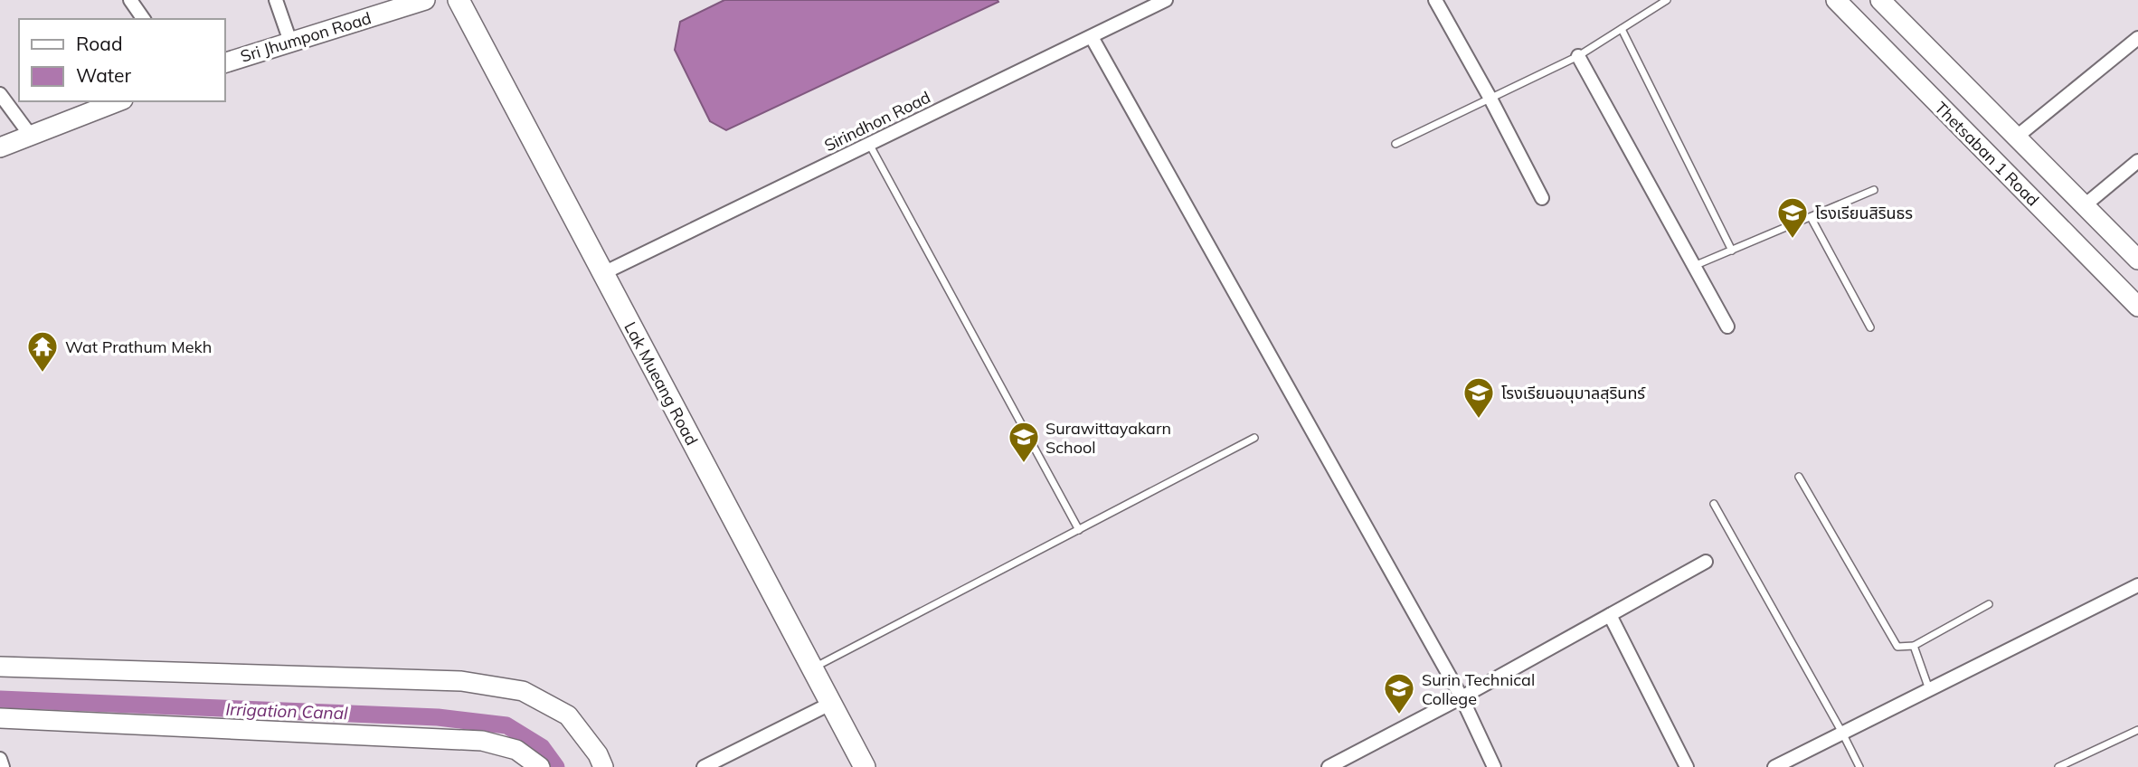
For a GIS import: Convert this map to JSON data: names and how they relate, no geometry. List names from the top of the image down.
{
  "streets": {
    "main road": ["Lak Mueang Road"],
    "street": ["Sri Jhumpon Road", "Sirindhon Road", "Thetsaban 1 Road"]
  },
  "crossings": [
    ["Sirindhon Road", "Lak Mueang Road"]
  ],
  "water": ["Irrigation Canal"],
  "places": {
    "school or university": [
      "โรงเรียนสิรินธร",
      "โรงเรียนอนุบาลสุรินทร์",
      "Surawittayakarn School",
      "Surin Technical College"
    ],
    "temple": ["Wat Prathum Mekh"]
  },
  "legend": ["Road", "Water"]
}
